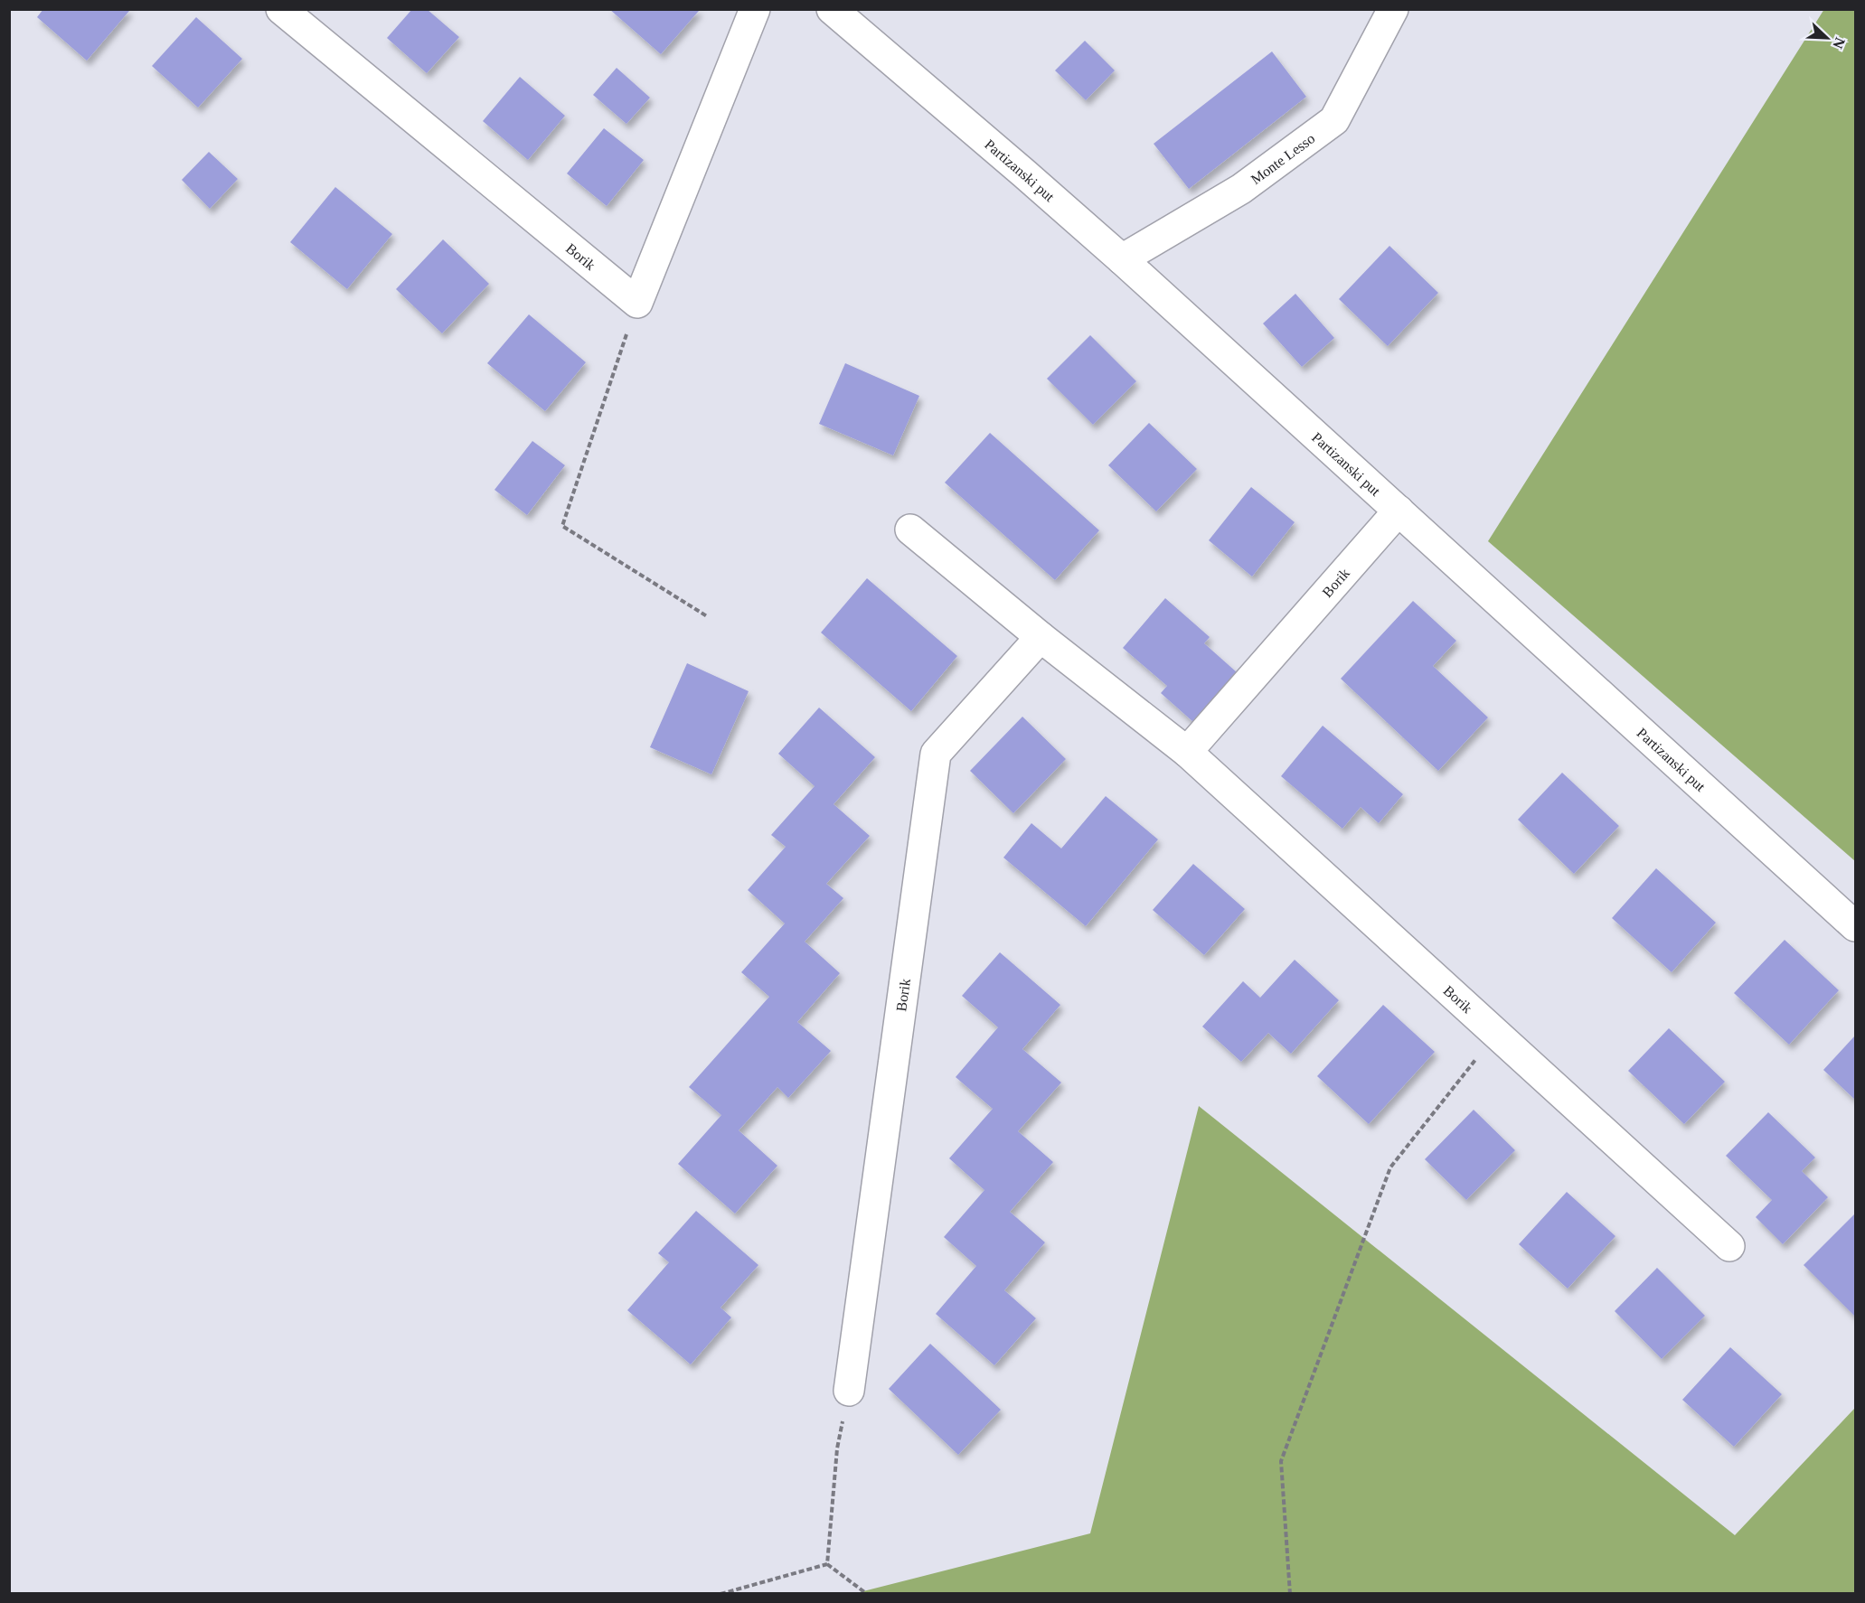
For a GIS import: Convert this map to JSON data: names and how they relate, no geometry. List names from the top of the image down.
{
  "streets": {
    "street": ["Monte Lesso", "Partizanski put", "Borik"]
  },
  "crossings": [
    ["Monte Lesso", "Partizanski put"],
    ["Partizanski put", "Borik"]
  ],
  "north": "bottom right"
}
